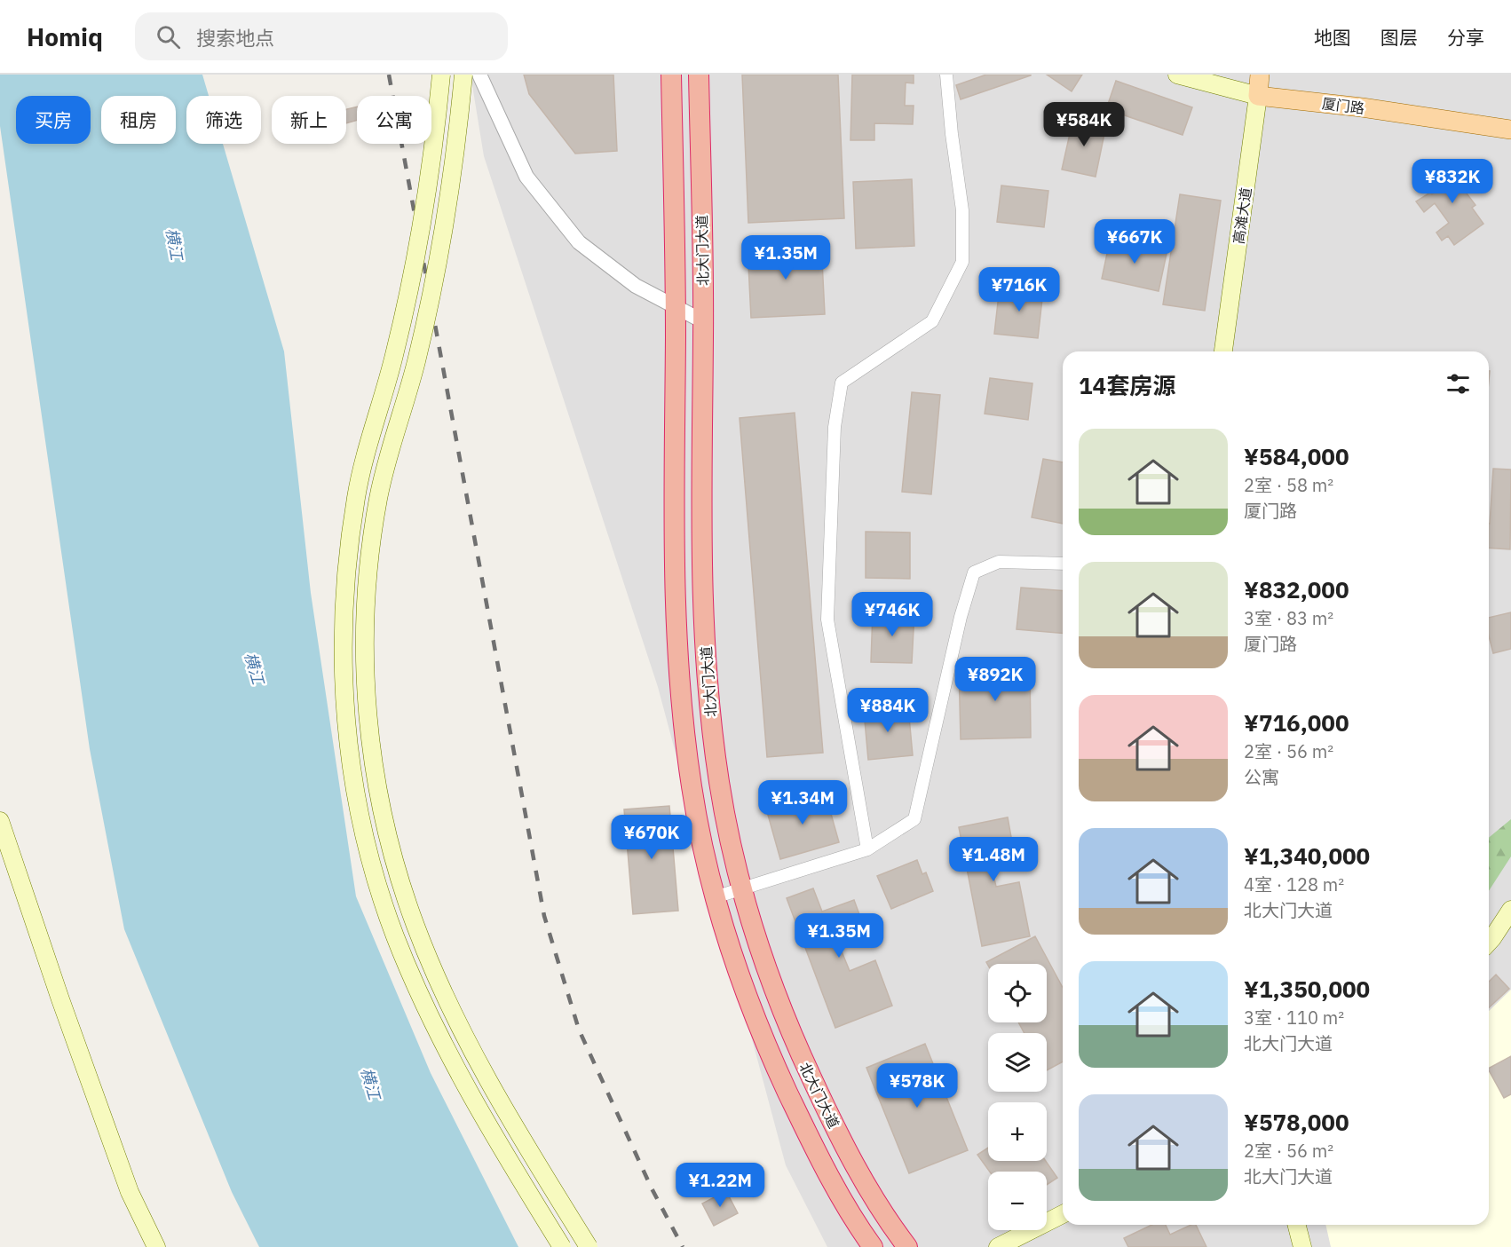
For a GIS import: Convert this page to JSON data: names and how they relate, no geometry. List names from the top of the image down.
{
  "streets": {
    "highway": ["北大门大道"],
    "main road": ["厦门路", "高滩大道"]
  },
  "crossings": [
    ["厦门路", "高滩大道"]
  ],
  "water": ["横江"],
  "page": {
    "header": "Homiq",
    "search": "搜索地点",
    "nav": ["地图", "图层", "分享"],
    "chip": [
      "买房",
      "租房",
      "筛选",
      "新上",
      "公寓"
    ],
    "price": [
      "¥584K",
      "¥832K",
      "¥667K",
      "¥1.35M",
      "¥716K",
      "¥746K",
      "¥892K",
      "¥884K",
      "¥1.34M",
      "¥670K",
      "¥1.48M",
      "¥1.35M",
      "¥578K",
      "¥1.22M"
    ],
    "heading": "14套房源",
    "list": [
      {
        "name": "¥584,000",
        "note": "2室 · 58 m² · 厦门路"
      },
      {
        "name": "¥832,000",
        "note": "3室 · 83 m² · 厦门路"
      },
      {
        "name": "¥716,000",
        "note": "2室 · 56 m² · 公寓"
      },
      {
        "name": "¥1,340,000",
        "note": "4室 · 128 m² · 北大门大道"
      },
      {
        "name": "¥1,350,000",
        "note": "3室 · 110 m² · 北大门大道"
      },
      {
        "name": "¥578,000",
        "note": "2室 · 56 m² · 北大门大道"
      }
    ],
    "map_buttons": ["+", "−"]
  }
}
